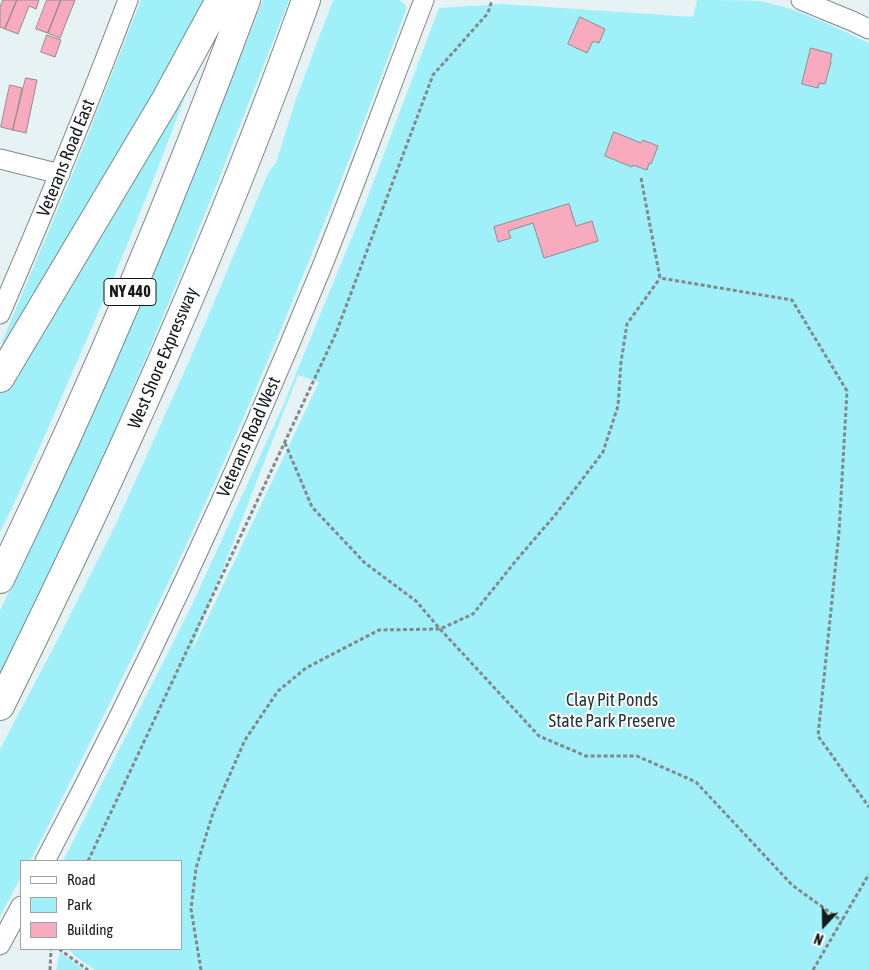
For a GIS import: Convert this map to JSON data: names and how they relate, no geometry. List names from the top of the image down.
{
  "streets": {
    "highway": ["NY 440", "West Shore Expressway"],
    "street": ["Veterans Road East", "Veterans Road West"]
  },
  "parks": ["Clay Pit Ponds State Park Preserve"],
  "legend": ["Road", "Park", "Building"],
  "north": "bottom"
}
